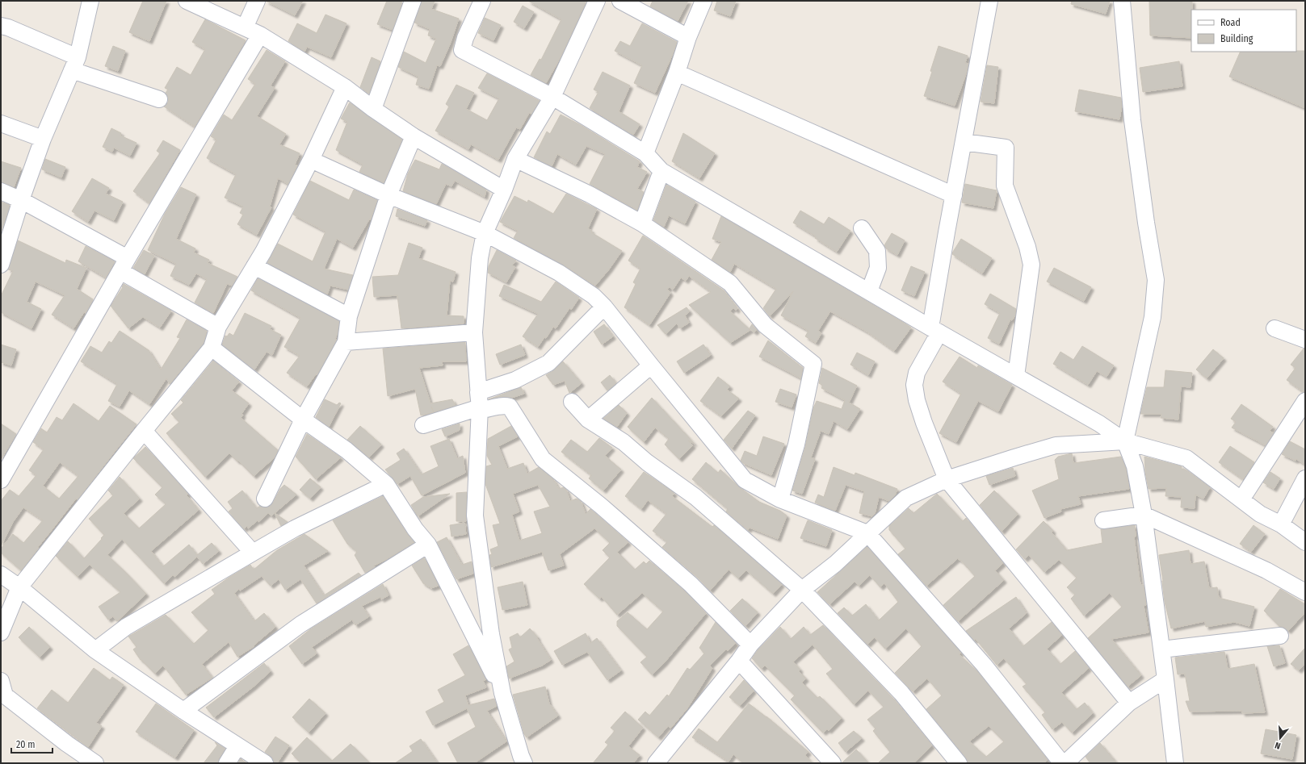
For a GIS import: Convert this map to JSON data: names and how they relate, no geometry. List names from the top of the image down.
{
  "legend": ["Road", "Building"],
  "scale_bar": "20 m",
  "north": "bottom"
}
